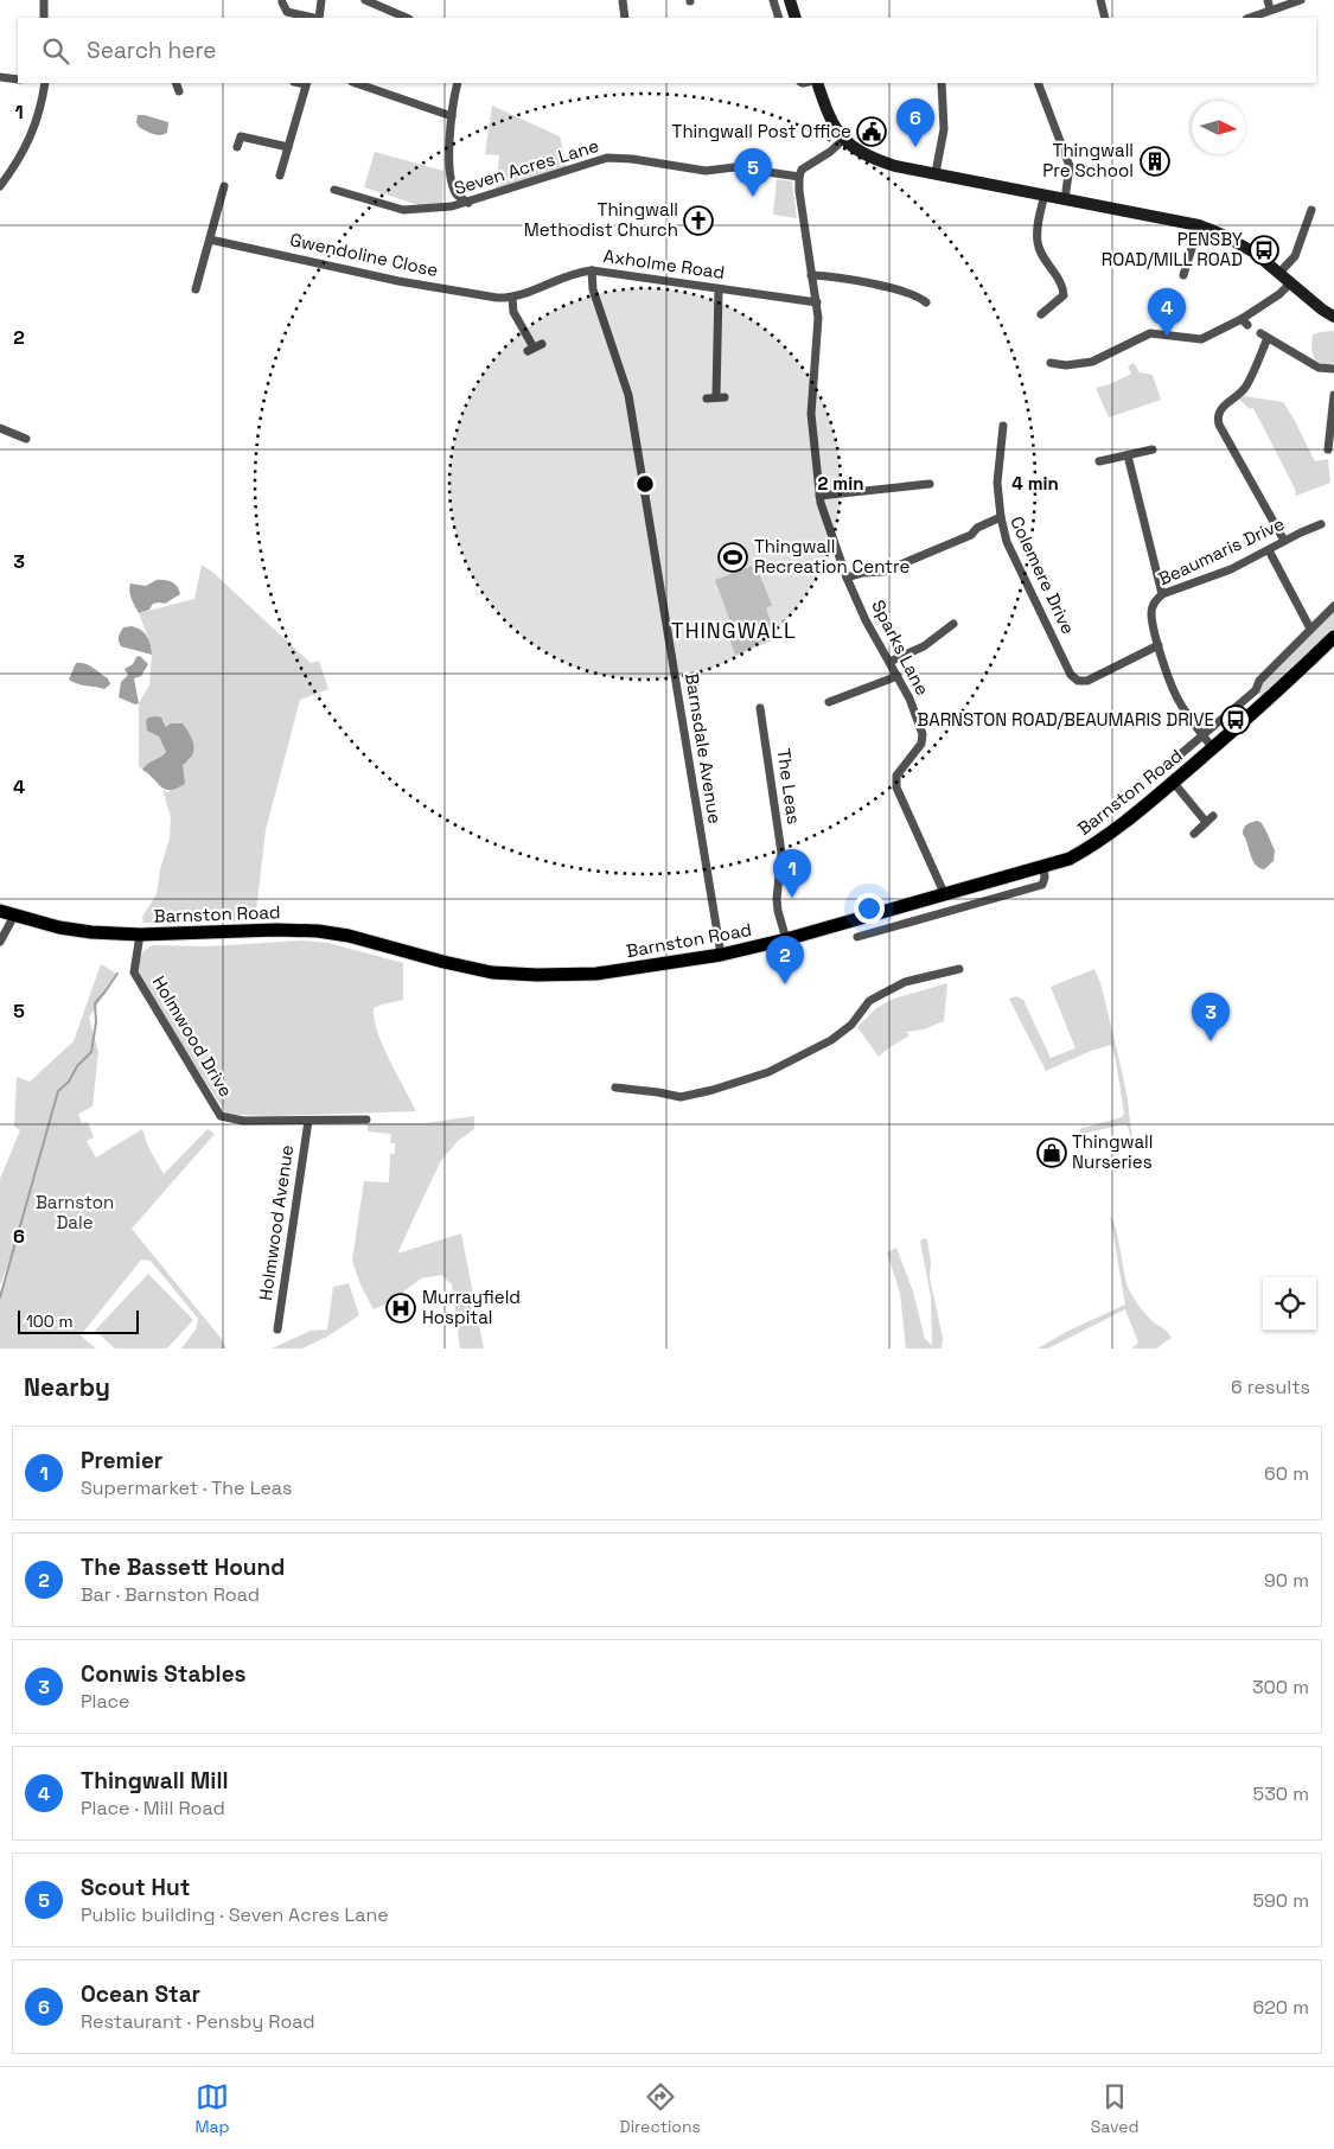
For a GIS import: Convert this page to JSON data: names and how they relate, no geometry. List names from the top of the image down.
{
  "streets": {
    "main road": ["Barnston Road"],
    "street": [
      "Seven Acres Lane",
      "Gwendoline Close",
      "Axholme Road",
      "Beaumaris Drive",
      "Colemere Drive",
      "Sparks Lane",
      "Barnsdale Avenue",
      "The Leas",
      "Holmwood Drive",
      "Holmwood Avenue"
    ]
  },
  "crossings": [
    ["Seven Acres Lane", "Sparks Lane"],
    ["Gwendoline Close", "Axholme Road"],
    ["Axholme Road", "Sparks Lane"],
    ["Axholme Road", "Barnsdale Avenue"],
    ["Beaumaris Drive", "Colemere Drive"],
    ["Beaumaris Drive", "Barnston Road"],
    ["Colemere Drive", "Sparks Lane"],
    ["Sparks Lane", "Barnston Road"],
    ["Barnsdale Avenue", "Barnston Road"],
    ["The Leas", "Barnston Road"],
    ["Barnston Road", "Holmwood Drive"],
    ["Holmwood Drive", "Holmwood Avenue"]
  ],
  "districts": ["THINGWALL"],
  "parks": ["Barnston Dale"],
  "places": {
    "public building": ["Thingwall Post Office"],
    "building": ["Thingwall Pre School"],
    "church": ["Thingwall Methodist Church"],
    "bus stop": ["PENSBY ROAD/MILL ROAD", "BARNSTON ROAD/BEAUMARIS DRIVE"],
    "sports": ["Thingwall Recreation Centre"],
    "shop": ["Thingwall Nurseries"],
    "hospital": ["Murrayfield Hospital"]
  },
  "scale_bar": "100 m",
  "north": "right",
  "page": {
    "search": "Search here",
    "pins": [
      "6",
      "5",
      "4",
      "1",
      "2",
      "3"
    ],
    "scale": "100 m",
    "heading": ["Nearby", "6 results"],
    "list": [
      {
        "mark": "1",
        "name": "Premier",
        "note": "Supermarket · The Leas",
        "value": "60 m"
      },
      {
        "mark": "2",
        "name": "The Bassett Hound",
        "note": "Bar · Barnston Road",
        "value": "90 m"
      },
      {
        "mark": "3",
        "name": "Conwis Stables",
        "note": "Place",
        "value": "300 m"
      },
      {
        "mark": "4",
        "name": "Thingwall Mill",
        "note": "Place · Mill Road",
        "value": "530 m"
      },
      {
        "mark": "5",
        "name": "Scout Hut",
        "note": "Public building · Seven Acres Lane",
        "value": "590 m"
      },
      {
        "mark": "6",
        "name": "Ocean Star",
        "note": "Restaurant · Pensby Road",
        "value": "620 m"
      }
    ],
    "nav": ["Map", "Directions", "Saved"]
  },
  "grid": {
    "rows": [
      "1",
      "2",
      "3",
      "4",
      "5",
      "6"
    ]
  },
  "rings": ["2 min", "4 min"]
}
